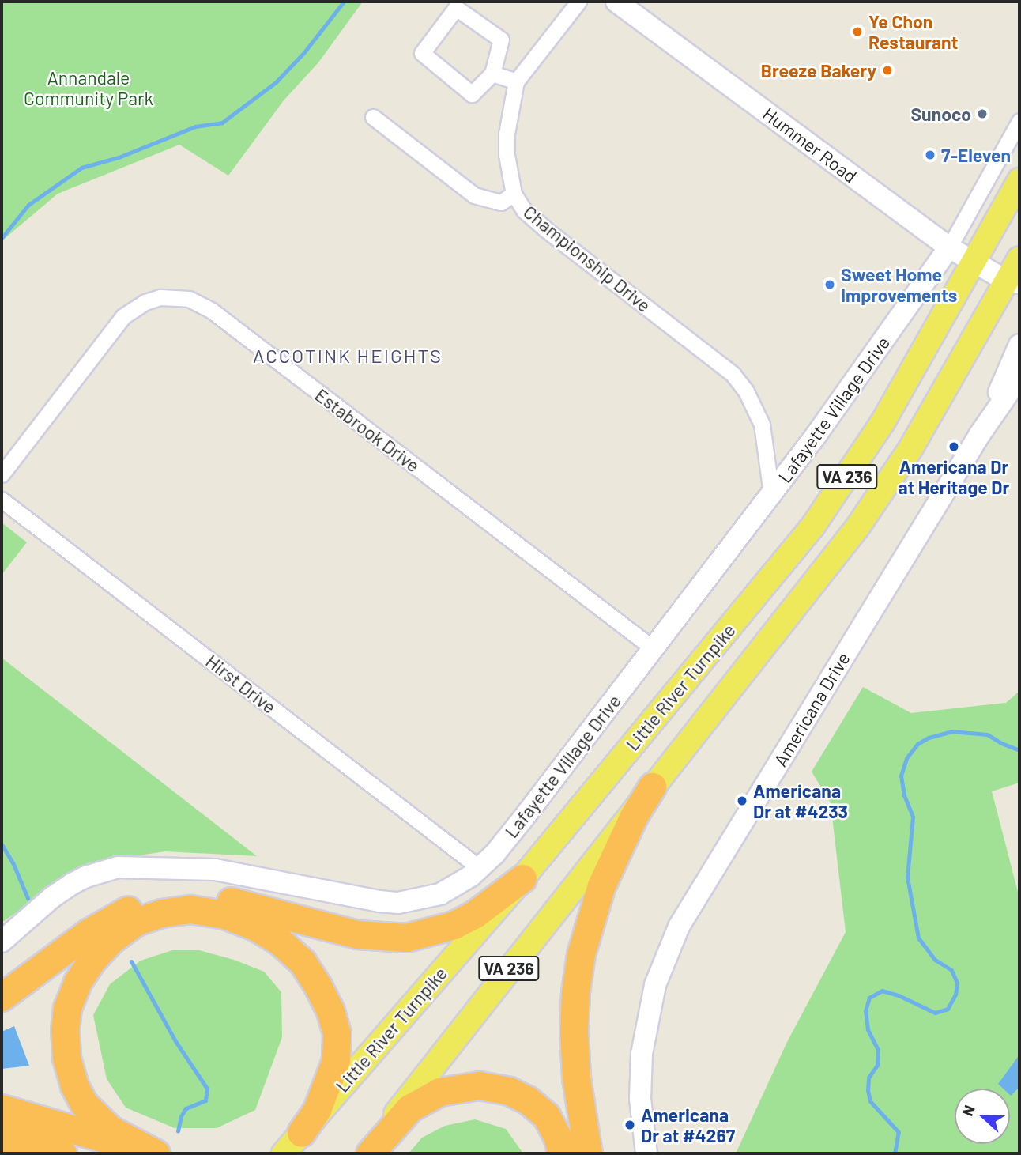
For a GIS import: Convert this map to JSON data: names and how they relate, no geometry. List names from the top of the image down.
{
  "streets": {
    "main road": ["VA 236", "Little River Turnpike"],
    "street": [
      "Hummer Road",
      "Championship Drive",
      "Lafayette Village Drive",
      "Estabrook Drive",
      "Hirst Drive",
      "Americana Drive"
    ]
  },
  "crossings": [
    ["Hummer Road", "Lafayette Village Drive"],
    ["Hummer Road", "Little River Turnpike"],
    ["Championship Drive", "Lafayette Village Drive"],
    ["Lafayette Village Drive", "Estabrook Drive"],
    ["Lafayette Village Drive", "Hirst Drive"]
  ],
  "districts": ["ACCOTINK HEIGHTS"],
  "parks": ["Annandale Community Park"],
  "places": [
    "Ye Chon Restaurant",
    "Breeze Bakery",
    "Sunoco",
    "7-Eleven",
    "Sweet Home Improvements",
    "Americana Dr at Heritage Dr",
    "Americana Dr at #4233",
    "Americana Dr at #4267"
  ],
  "north": "left"
}
